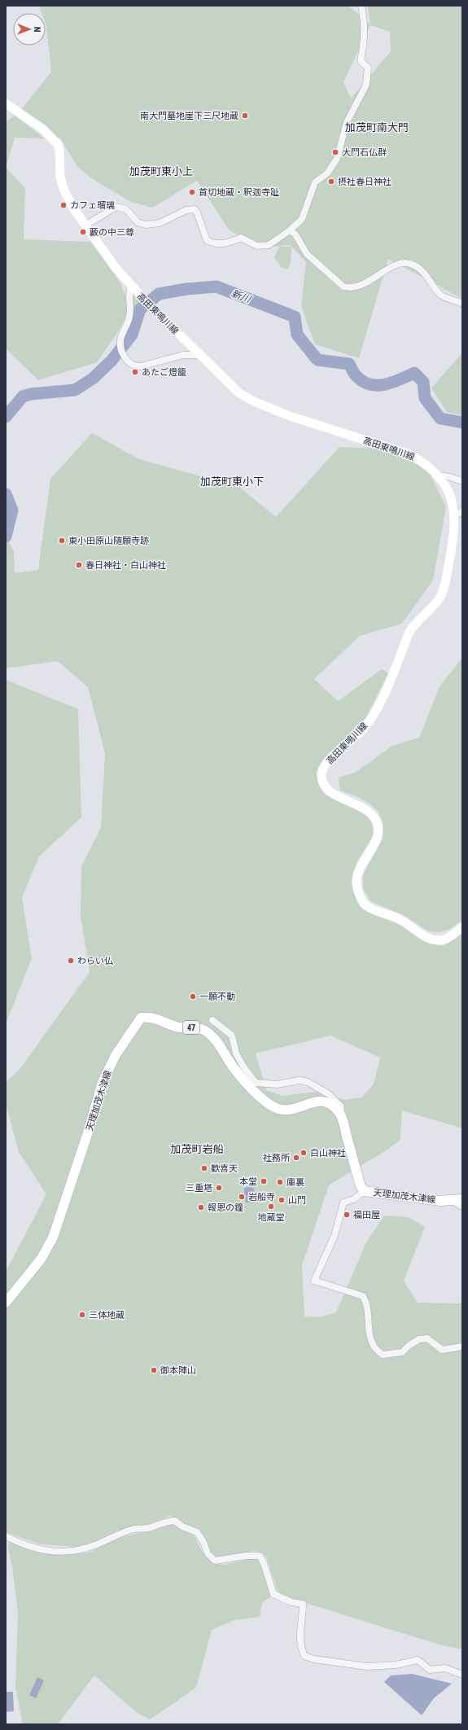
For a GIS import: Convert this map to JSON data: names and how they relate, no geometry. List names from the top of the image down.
{
  "streets": {
    "main road": ["高田東鳴川線", "47", "天理加茂木津線"]
  },
  "districts": [
    "加茂町南大門",
    "加茂町東小上",
    "加茂町東小下",
    "加茂町岩船"
  ],
  "water": ["新川"],
  "places": [
    "南大門墓地崖下三尺地蔵",
    "大門石仏群",
    "摂社春日神社",
    "首切地蔵・釈迦寺趾",
    "カフェ瑠璃",
    "藪の中三尊",
    "あたご燈籠",
    "東小田原山随願寺跡",
    "春日神社・白山神社",
    "わらい仏",
    "一願不動",
    "白山神社",
    "社務所",
    "歓喜天",
    "本堂",
    "庫裏",
    "三重塔",
    "岩船寺",
    "山門",
    "地蔵堂",
    "報恩の鐘",
    "福田屋",
    "三体地蔵",
    "御本陣山"
  ],
  "north": "right"
}
